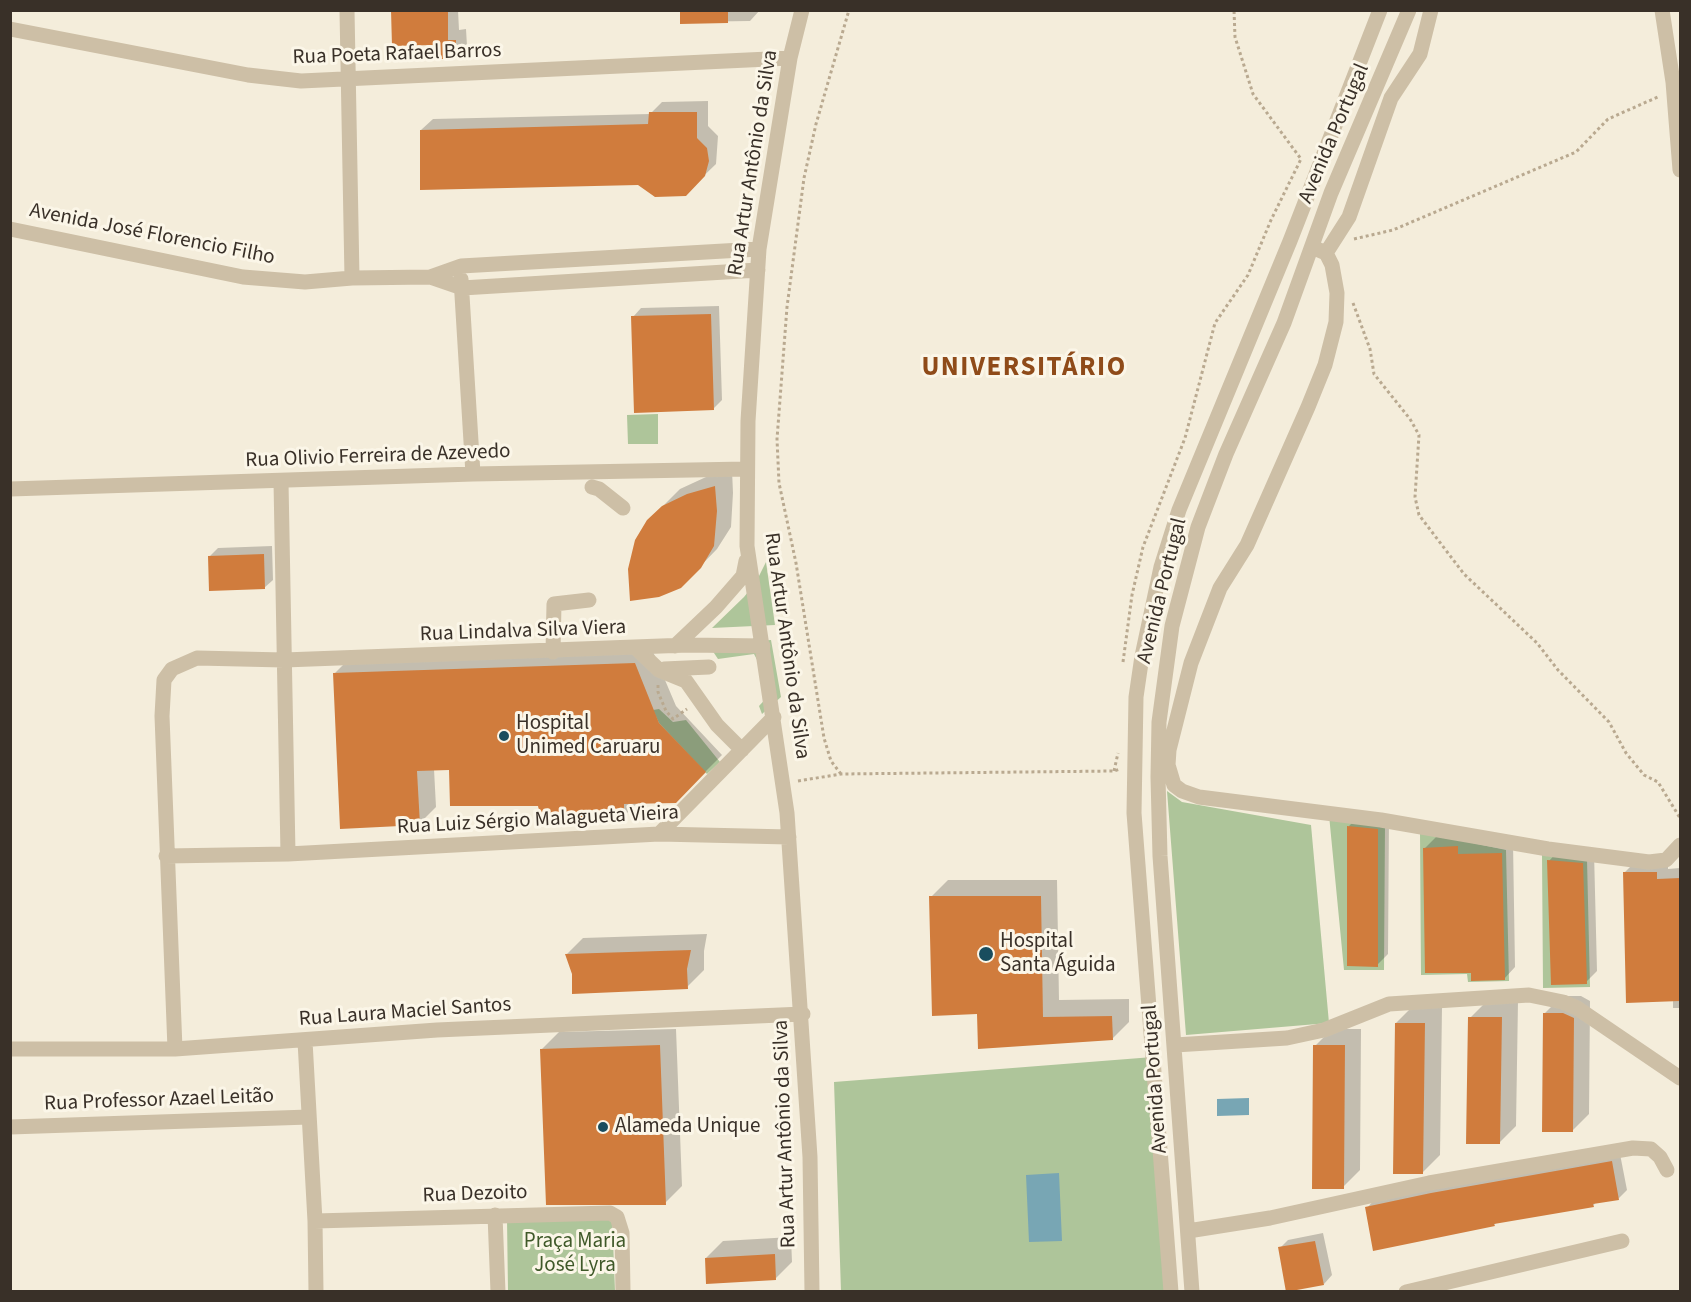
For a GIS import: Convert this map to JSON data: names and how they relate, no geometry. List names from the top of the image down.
{
  "streets": {
    "street": [
      "Rua Poeta Rafael Barros",
      "Avenida Portugal",
      "Rua Artur Antônio da Silva",
      "Avenida José Florencio Filho",
      "Rua Olivio Ferreira de Azevedo",
      "Rua Lindalva Silva Viera",
      "Rua Luiz Sérgio Malagueta Vieira",
      "Rua Laura Maciel Santos",
      "Rua Professor Azael Leitão",
      "Rua Dezoito"
    ]
  },
  "crossings": [
    ["Rua Poeta Rafael Barros", "Rua Artur Antônio da Silva"],
    ["Rua Artur Antônio da Silva", "Avenida José Florencio Filho"],
    ["Rua Artur Antônio da Silva", "Rua Olivio Ferreira de Azevedo"],
    ["Rua Artur Antônio da Silva", "Rua Lindalva Silva Viera"],
    ["Rua Artur Antônio da Silva", "Rua Luiz Sérgio Malagueta Vieira"],
    ["Rua Artur Antônio da Silva", "Rua Laura Maciel Santos"],
    ["Rua Lindalva Silva Viera", "Rua Luiz Sérgio Malagueta Vieira"],
    ["Rua Lindalva Silva Viera", "Rua Laura Maciel Santos"]
  ],
  "districts": ["UNIVERSITÁRIO"],
  "parks": ["Praça Maria José Lyra"],
  "places": ["Hospital Unimed Caruaru", "Hospital Santa Águida", "Alameda Unique"]
}
